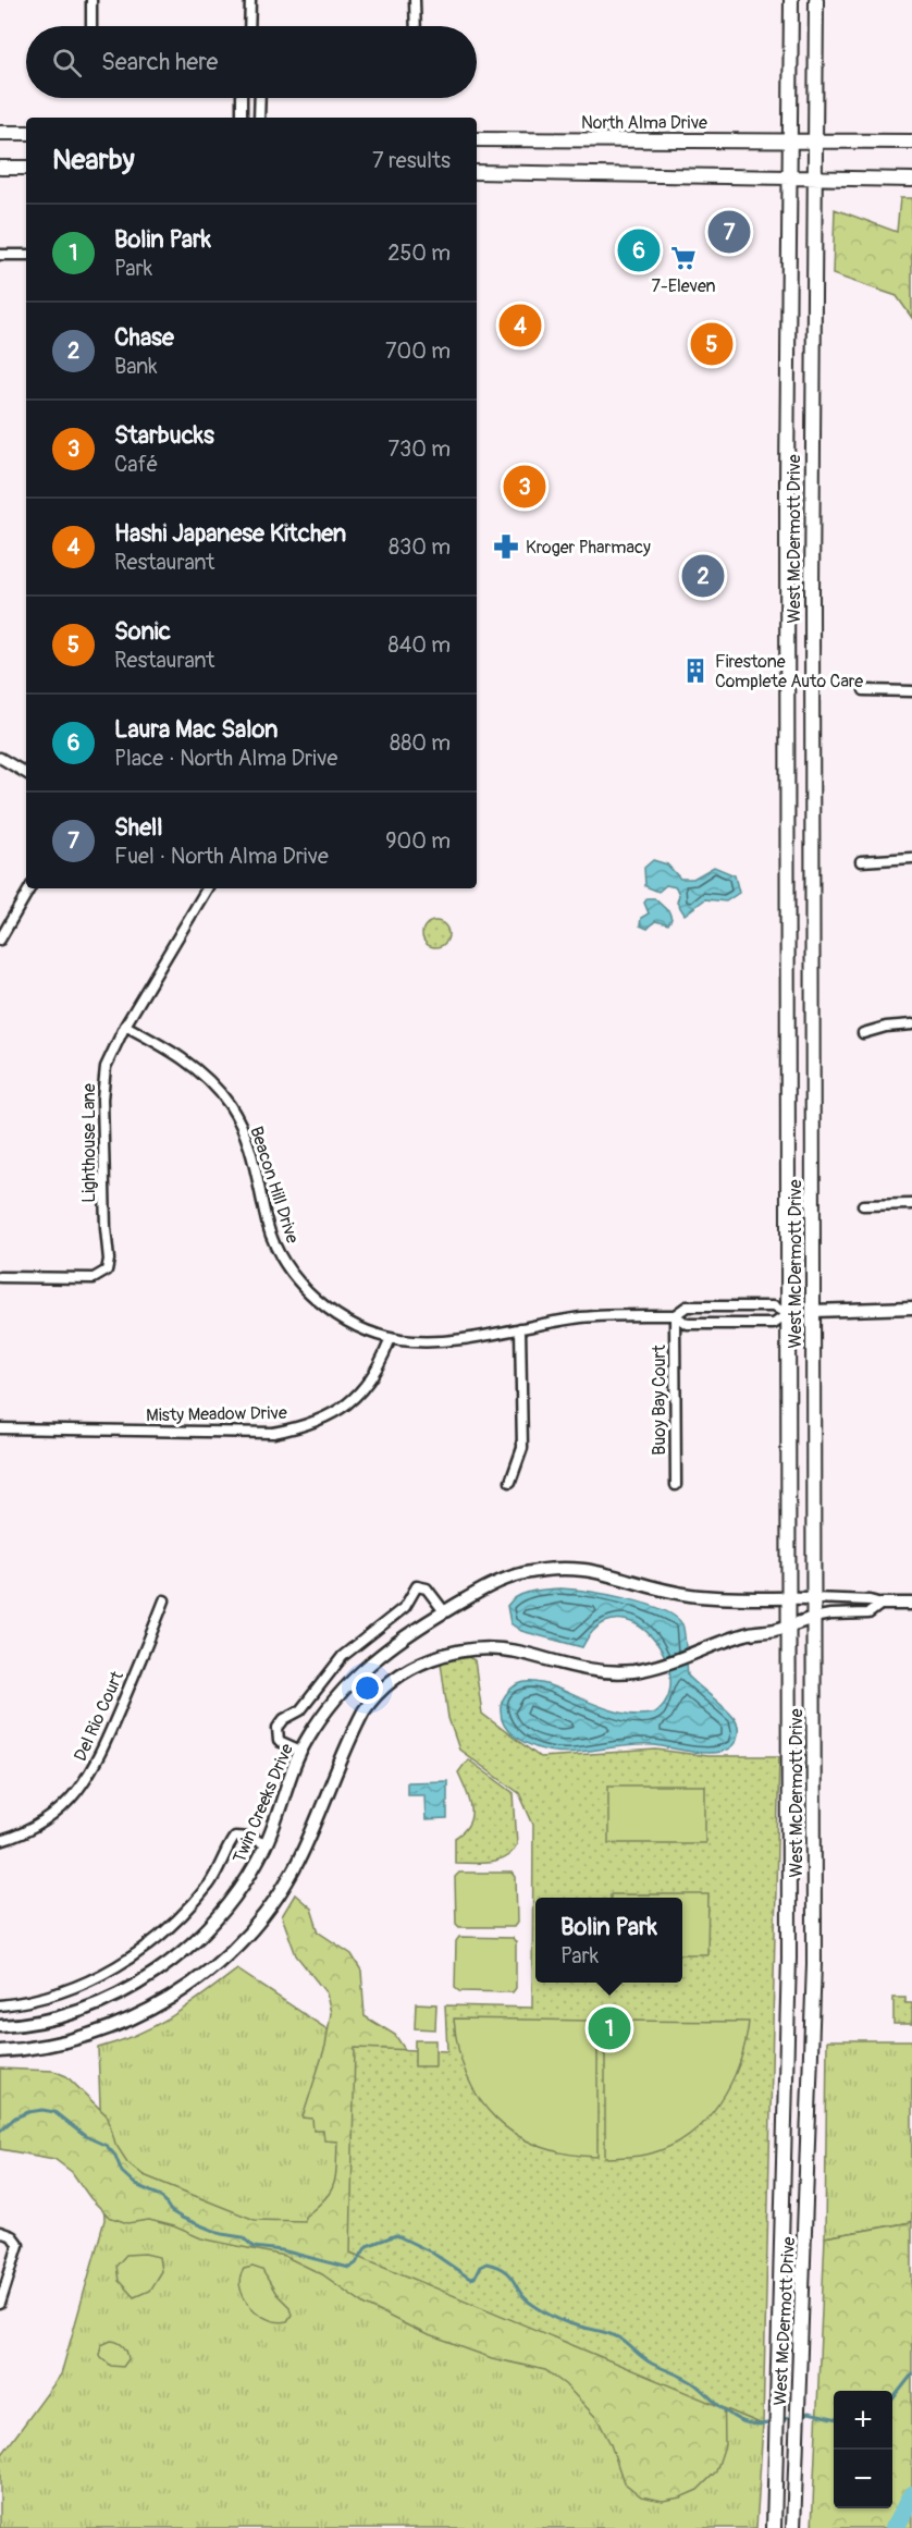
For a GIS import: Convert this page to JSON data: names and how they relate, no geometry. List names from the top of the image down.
{
  "streets": {
    "main road": ["North Alma Drive", "West McDermott Drive"],
    "street": [
      "Lighthouse Lane",
      "Beacon Hill Drive",
      "Buoy Bay Court",
      "Misty Meadow Drive",
      "Del Rio Court",
      "Twin Creeks Drive"
    ]
  },
  "crossings": [
    ["North Alma Drive", "West McDermott Drive"],
    ["West McDermott Drive", "Beacon Hill Drive"],
    ["West McDermott Drive", "Twin Creeks Drive"],
    ["Lighthouse Lane", "Beacon Hill Drive"],
    ["Beacon Hill Drive", "Buoy Bay Court"],
    ["Beacon Hill Drive", "Misty Meadow Drive"]
  ],
  "places": {
    "supermarket": ["7-Eleven"],
    "pharmacy": ["Kroger Pharmacy"],
    "building": ["Firestone Complete Auto Care"]
  },
  "page": {
    "search": "Search here",
    "heading": ["Nearby", "7 results"],
    "list": [
      {
        "mark": "1",
        "name": "Bolin Park",
        "note": "Park",
        "value": "250 m"
      },
      {
        "mark": "2",
        "name": "Chase",
        "note": "Bank",
        "value": "700 m"
      },
      {
        "mark": "3",
        "name": "Starbucks",
        "note": "Café",
        "value": "730 m"
      },
      {
        "mark": "4",
        "name": "Hashi Japanese Kitchen",
        "note": "Restaurant",
        "value": "830 m"
      },
      {
        "mark": "5",
        "name": "Sonic",
        "note": "Restaurant",
        "value": "840 m"
      },
      {
        "mark": "6",
        "name": "Laura Mac Salon",
        "note": "Place · North Alma Drive",
        "value": "880 m"
      },
      {
        "mark": "7",
        "name": "Shell",
        "note": "Fuel · North Alma Drive",
        "value": "900 m"
      }
    ],
    "pins": [
      "7",
      "6",
      "4",
      "5",
      "3",
      "2",
      "1"
    ],
    "popup": ["Bolin Park", "Park"],
    "map_buttons": ["+", "−"]
  }
}
